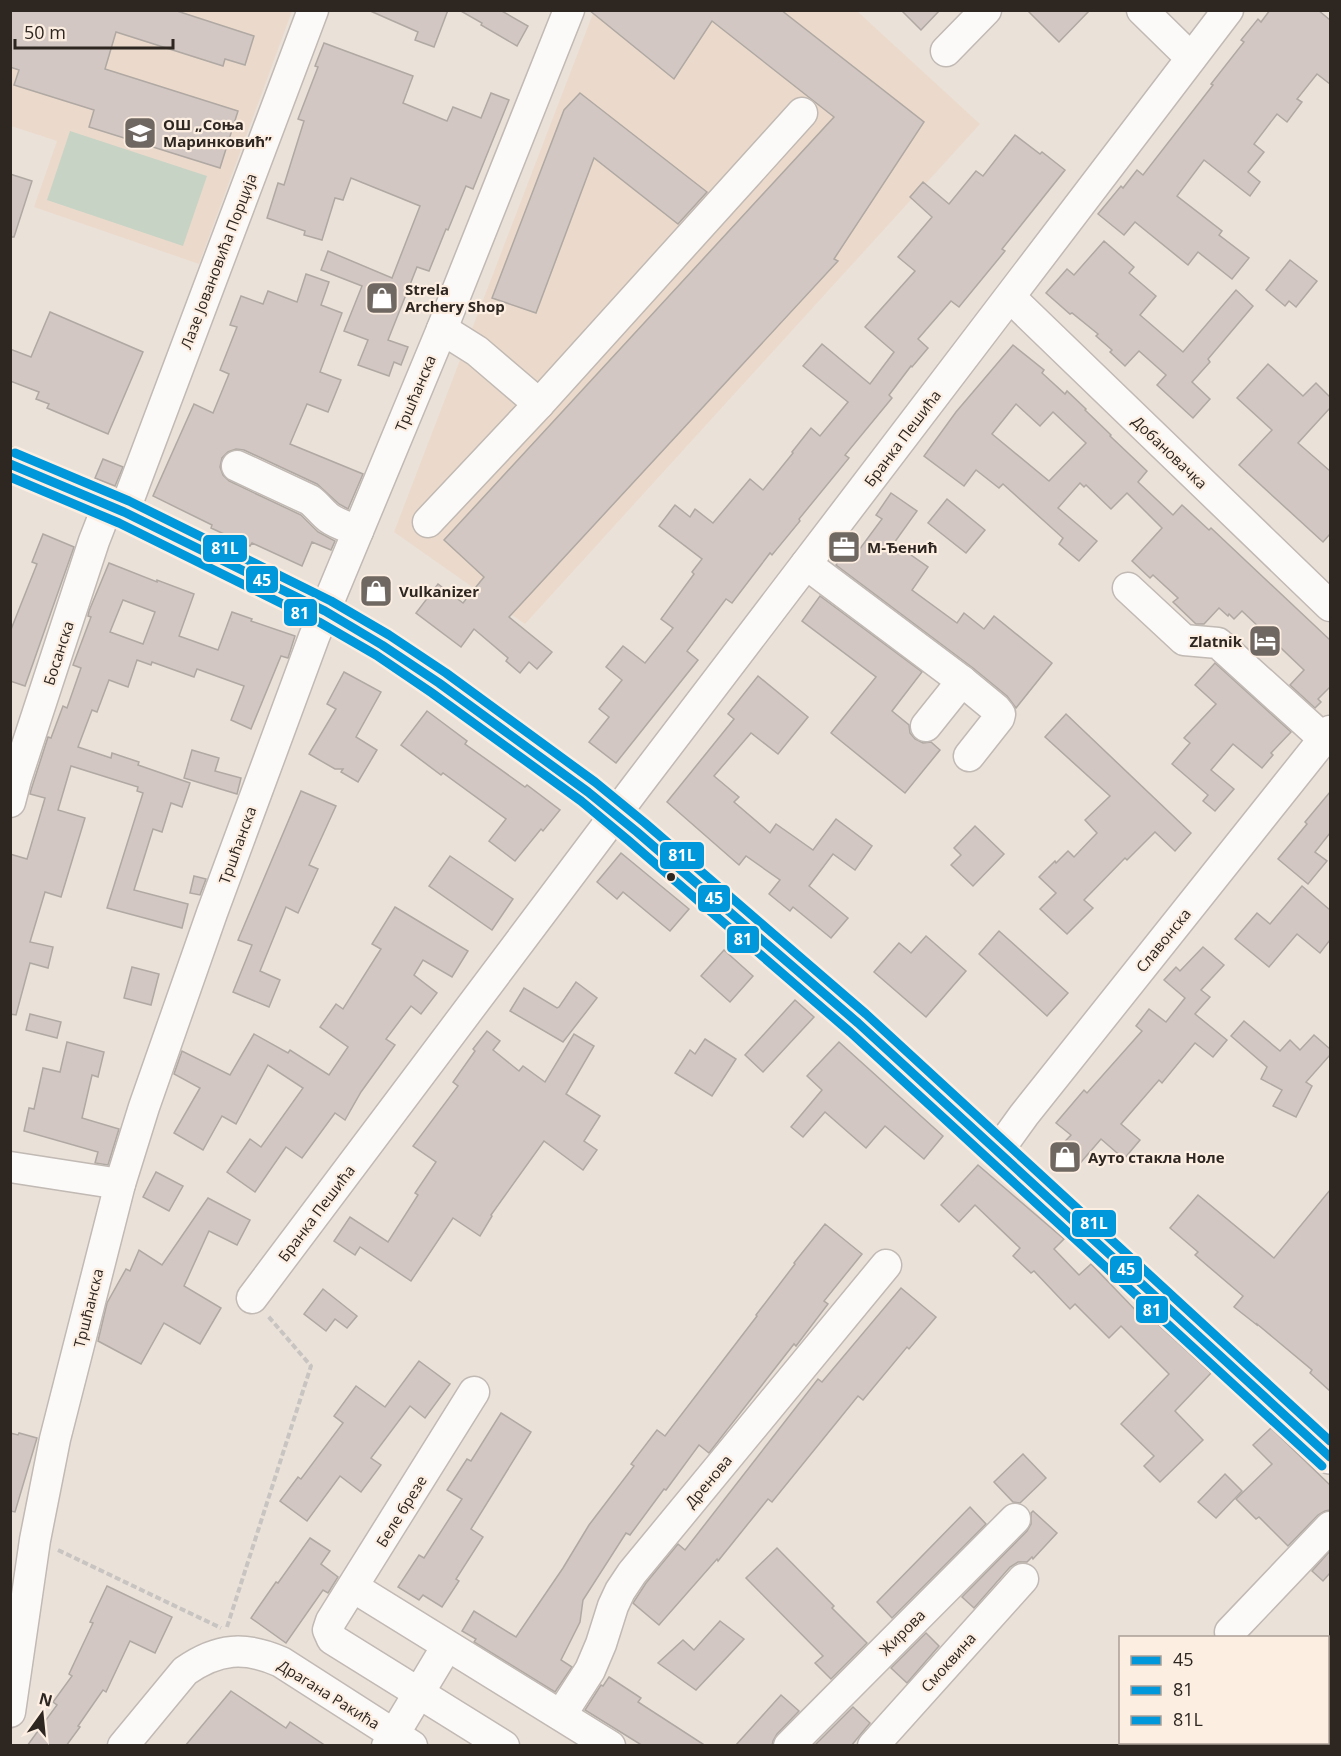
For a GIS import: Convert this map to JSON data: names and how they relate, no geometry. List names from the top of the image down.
{
  "streets": {
    "street": [
      "Лазе Јовановића Порција",
      "Тршћанска",
      "Бранка Пешића",
      "Добановачка",
      "Босанска",
      "Славонска",
      "Дренова",
      "Беле брезе",
      "Жирова",
      "Смоквина",
      "Драгана Ракића"
    ]
  },
  "crossings": [
    ["Лазе Јовановића Порција", "Босанска"],
    ["Бранка Пешића", "Добановачка"]
  ],
  "places": {
    "school or university": ["ОШ „Соња Маринковић”"],
    "shop": ["Strela Archery Shop", "Vulkanizer", "Ауто стакла Ноле"],
    "office": ["М-Ђенић"],
    "hotel": ["Zlatnik"]
  },
  "lines": ["transit line 81L", "transit line 45", "transit line 81"],
  "legend": ["45", "81", "81L"],
  "scale_bar": "50 m",
  "north": "top"
}
